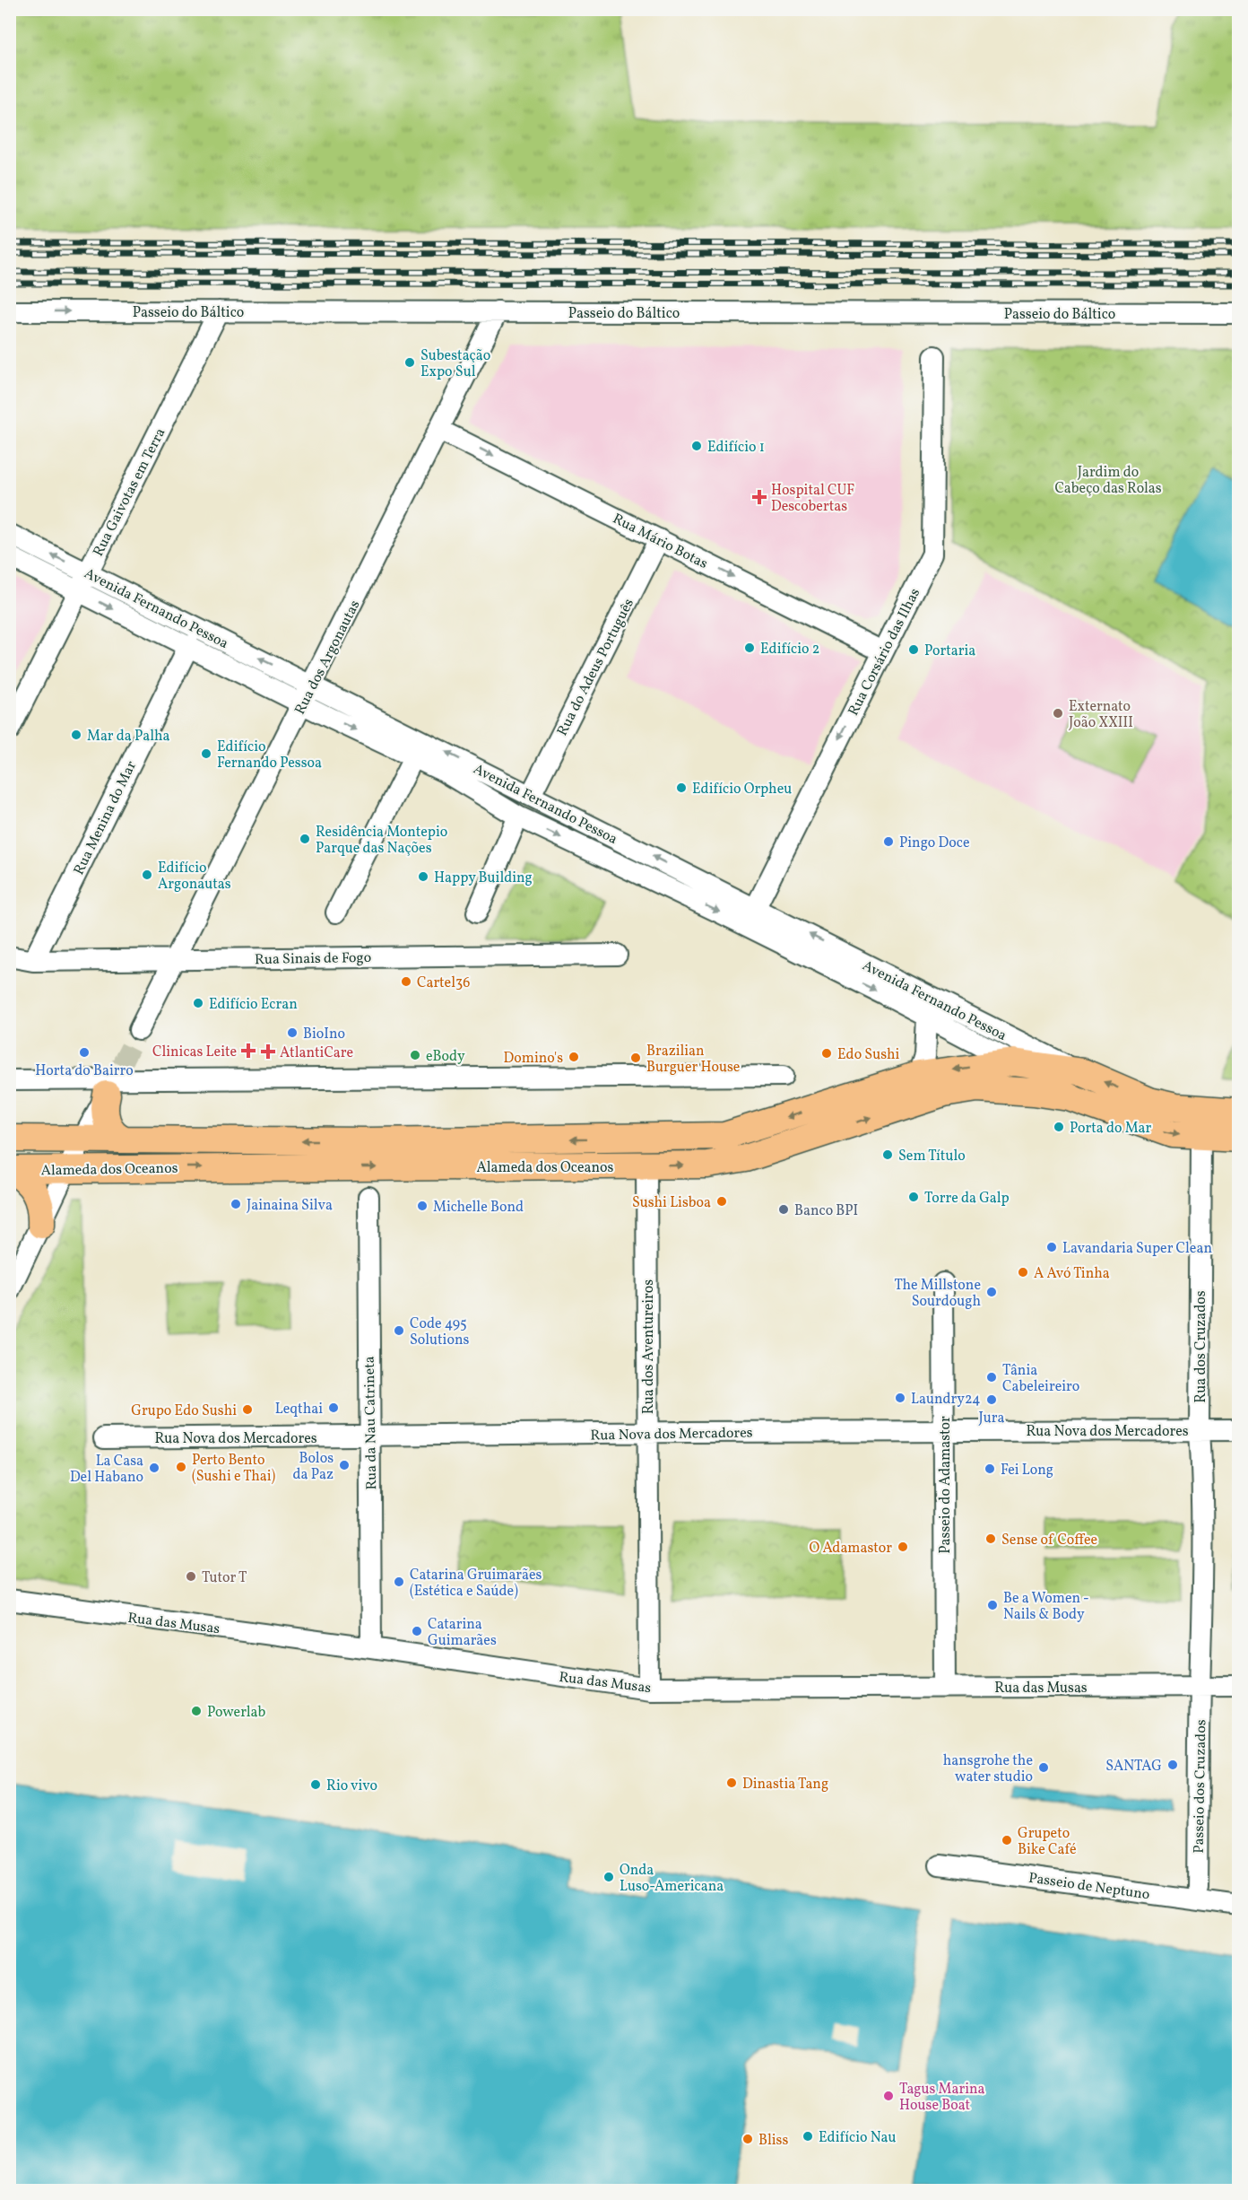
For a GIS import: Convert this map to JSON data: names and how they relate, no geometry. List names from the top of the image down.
{
  "streets": {
    "main road": ["Alameda dos Oceanos"],
    "street": [
      "Passeio do Báltico",
      "Rua Gaivotas em Terra",
      "Rua Mário Botas",
      "Avenida Fernando Pessoa",
      "Rua Corsário das Ilhas",
      "Rua dos Argonautas",
      "Rua do Adeus Português",
      "Rua Menina do Mar",
      "Rua Sinais de Fogo",
      "Rua dos Aventureiros",
      "Rua dos Cruzados",
      "Rua da Nau Catrineta",
      "Rua Nova dos Mercadores",
      "Passeio do Adamastor",
      "Rua das Musas",
      "Passeio dos Cruzados",
      "Passeio de Neptuno"
    ]
  },
  "crossings": [
    ["Passeio do Báltico", "Rua Gaivotas em Terra"],
    ["Passeio do Báltico", "Rua dos Argonautas"],
    ["Rua Gaivotas em Terra", "Avenida Fernando Pessoa"],
    ["Rua Mário Botas", "Rua Corsário das Ilhas"],
    ["Rua Mário Botas", "Rua dos Argonautas"],
    ["Rua Mário Botas", "Rua do Adeus Português"],
    ["Avenida Fernando Pessoa", "Rua Corsário das Ilhas"],
    ["Avenida Fernando Pessoa", "Rua dos Argonautas"],
    ["Avenida Fernando Pessoa", "Rua do Adeus Português"],
    ["Avenida Fernando Pessoa", "Rua Menina do Mar"],
    ["Avenida Fernando Pessoa", "Alameda dos Oceanos"],
    ["Rua dos Argonautas", "Rua Sinais de Fogo"],
    ["Rua Menina do Mar", "Rua Sinais de Fogo"],
    ["Alameda dos Oceanos", "Rua dos Aventureiros"],
    ["Alameda dos Oceanos", "Rua dos Cruzados"],
    ["Rua dos Aventureiros", "Rua Nova dos Mercadores"],
    ["Rua dos Aventureiros", "Rua das Musas"],
    ["Rua dos Cruzados", "Rua Nova dos Mercadores"],
    ["Rua dos Cruzados", "Rua das Musas"],
    ["Rua dos Cruzados", "Passeio dos Cruzados"],
    ["Rua da Nau Catrineta", "Rua Nova dos Mercadores"],
    ["Rua da Nau Catrineta", "Rua das Musas"],
    ["Rua Nova dos Mercadores", "Passeio do Adamastor"],
    ["Passeio do Adamastor", "Rua das Musas"],
    ["Rua das Musas", "Passeio dos Cruzados"]
  ],
  "one_way": ["Rua Mário Botas", "Rua Corsário das Ilhas"],
  "parks": ["Jardim do Cabeço das Rolas"],
  "places": {
    "other": [
      "Subestação Expo Sul",
      "Edifício 1",
      "Edifício 2",
      "Portaria",
      "Externato João XXIII",
      "Mar da Palha",
      "Edifício Fernando Pessoa",
      "Edifício Orpheu",
      "Residência Montepio Parque das Nações",
      "Pingo Doce",
      "Edifício Argonautas",
      "Happy Building",
      "Cartel36",
      "Edifício Ecran",
      "BioIno",
      "Horta do Bairro",
      "Edo Sushi",
      "eBody",
      "Domino's",
      "Brazilian Burguer House",
      "Porta do Mar",
      "Sem Título",
      "Torre da Galp",
      "Sushi Lisboa",
      "Jainaina Silva",
      "Michelle Bond",
      "Banco BPI",
      "Lavandaria Super Clean",
      "A Avó Tinha",
      "The Millstone Sourdough",
      "Code 495 Solutions",
      "Tânia Cabeleireiro",
      "Laundry24",
      "Jura",
      "Leqthai",
      "Grupo Edo Sushi",
      "Bolos da Paz",
      "Perto Bento (Sushi e Thai)",
      "La Casa Del Habano",
      "Fei Long",
      "Sense of Coffee",
      "O Adamastor",
      "Tutor T",
      "Catarina Gruimarães (Estética e Saúde)",
      "Be a Women - Nails & Body",
      "Catarina Guimarães",
      "Powerlab",
      "SANTAG",
      "hansgrohe the water studio",
      "Dinastia Tang",
      "Rio vivo",
      "Grupeto Bike Café",
      "Onda Luso-Americana",
      "Tagus Marina House Boat",
      "Edifício Nau",
      "Bliss"
    ],
    "health": ["Hospital CUF Descobertas", "Clinicas Leite", "AtlantiCare"]
  }
}
